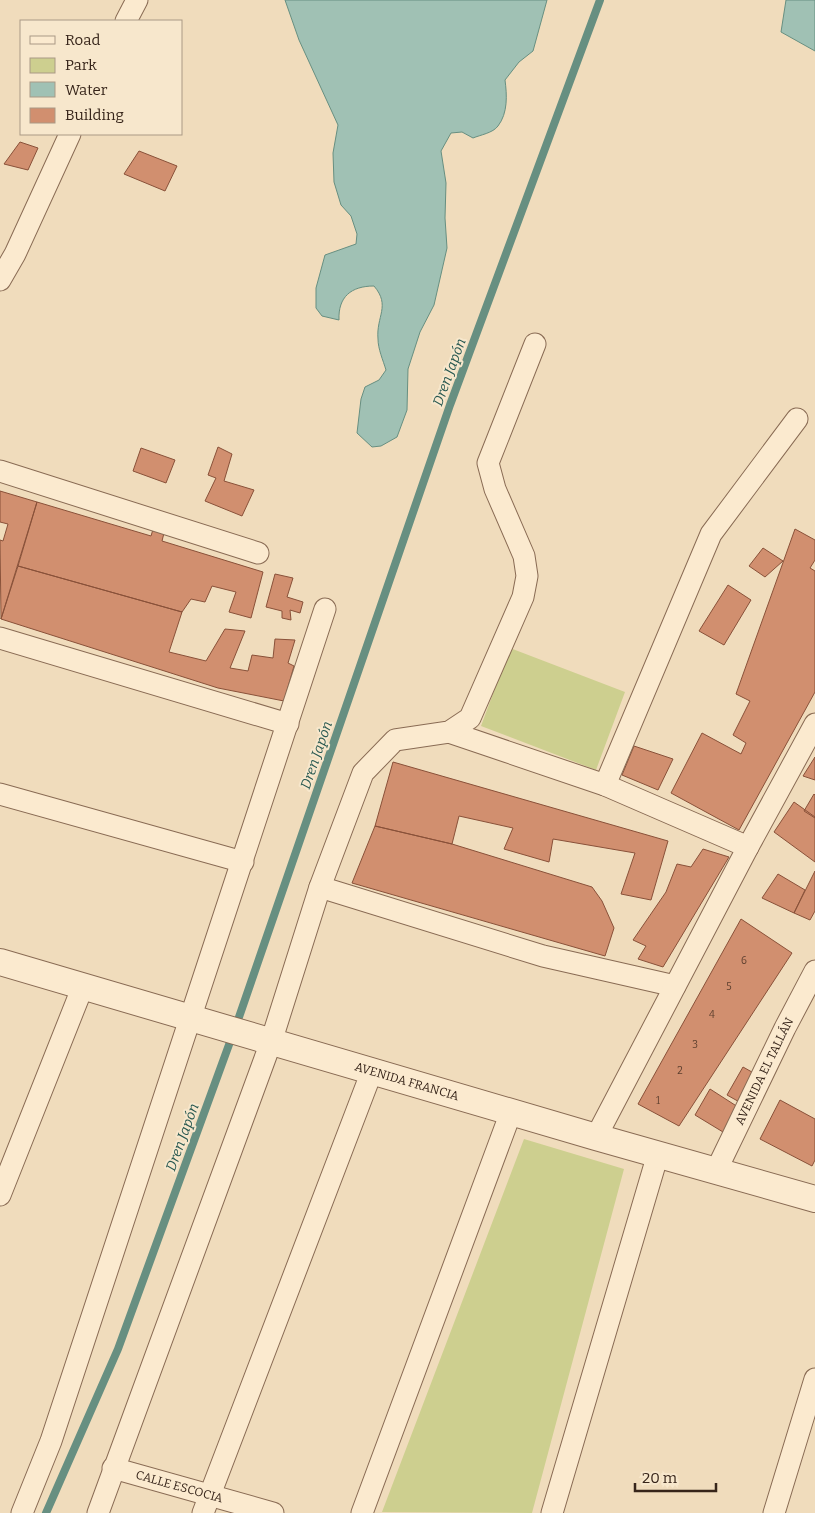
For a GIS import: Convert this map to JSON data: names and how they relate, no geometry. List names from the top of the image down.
{
  "streets": {
    "street": ["AVENIDA EL TALLÁN", "AVENIDA FRANCIA", "CALLE ESCOCIA"]
  },
  "crossings": [
    ["AVENIDA EL TALLÁN", "AVENIDA FRANCIA"]
  ],
  "water": ["Dren Japón"],
  "house_numbers": [
    "6",
    "5",
    "4",
    "3",
    "2",
    "1"
  ],
  "legend": [
    "Road",
    "Park",
    "Water",
    "Building"
  ],
  "scale_bar": "20 m"
}
